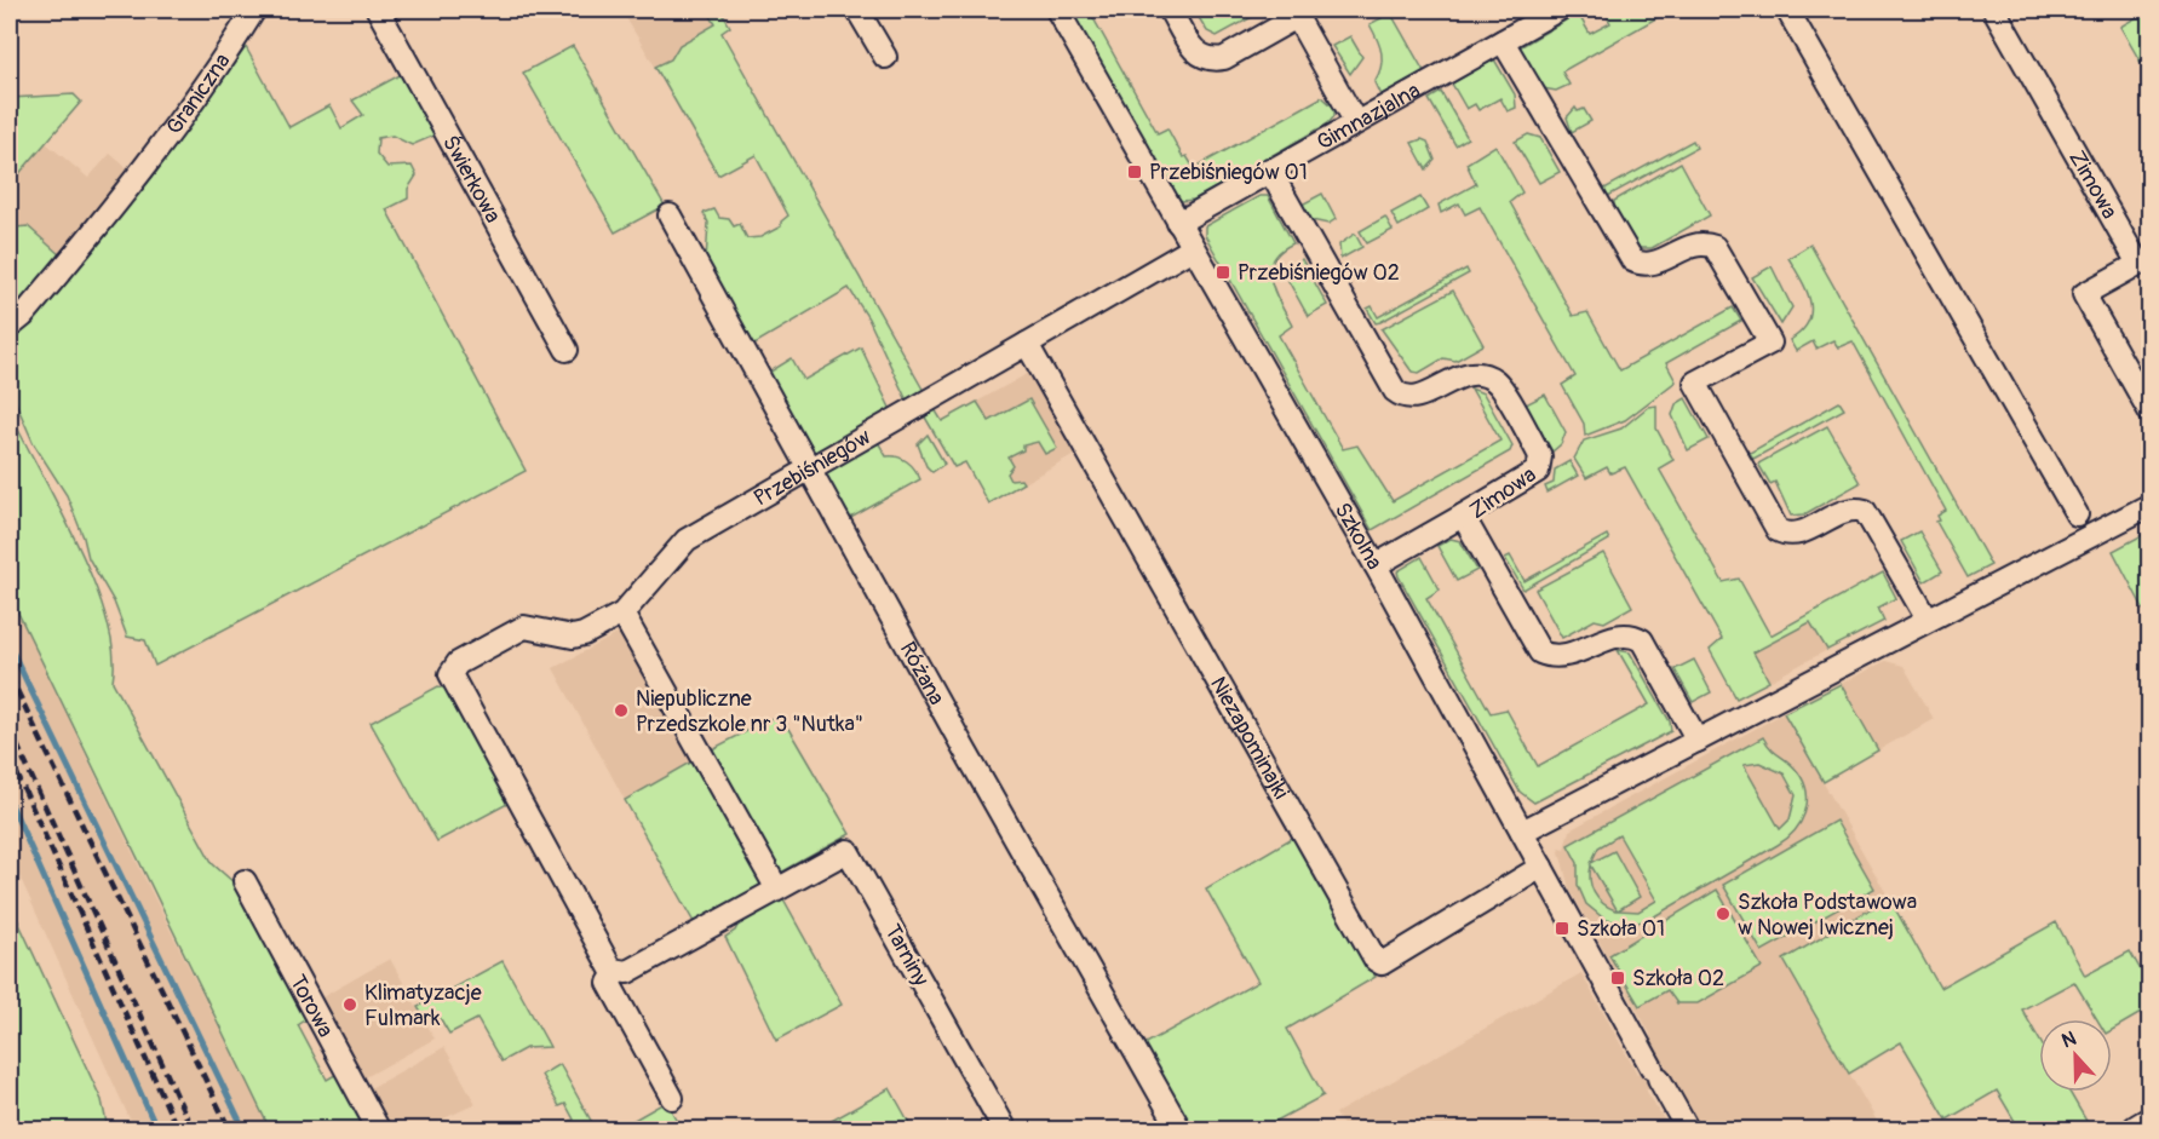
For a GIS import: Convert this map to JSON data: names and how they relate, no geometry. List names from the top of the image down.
{
  "streets": {
    "street": [
      "Graniczna",
      "Gimnazjalna",
      "Świerkowa",
      "Zimowa",
      "Przebiśniegów",
      "Szkolna",
      "Różana",
      "Niezapominajki",
      "Tarniny",
      "Torowa"
    ]
  },
  "crossings": [
    ["Gimnazjalna", "Zimowa"],
    ["Gimnazjalna", "Szkolna"],
    ["Przebiśniegów", "Szkolna"],
    ["Przebiśniegów", "Różana"],
    ["Przebiśniegów", "Niezapominajki"],
    ["Przebiśniegów", "Tarniny"],
    ["Szkolna", "Niezapominajki"]
  ],
  "places": {
    "transit": [
      "Przebiśniegów 01",
      "Przebiśniegów 02",
      "Szkoła 01",
      "Szkoła 02"
    ],
    "other": ["Niepubliczne Przedszkole nr 3 \"Nutka\"", "Szkoła Podstawowa w Nowej Iwicznej", "Klimatyzacje Fulmark"]
  },
  "north": "top"
}
